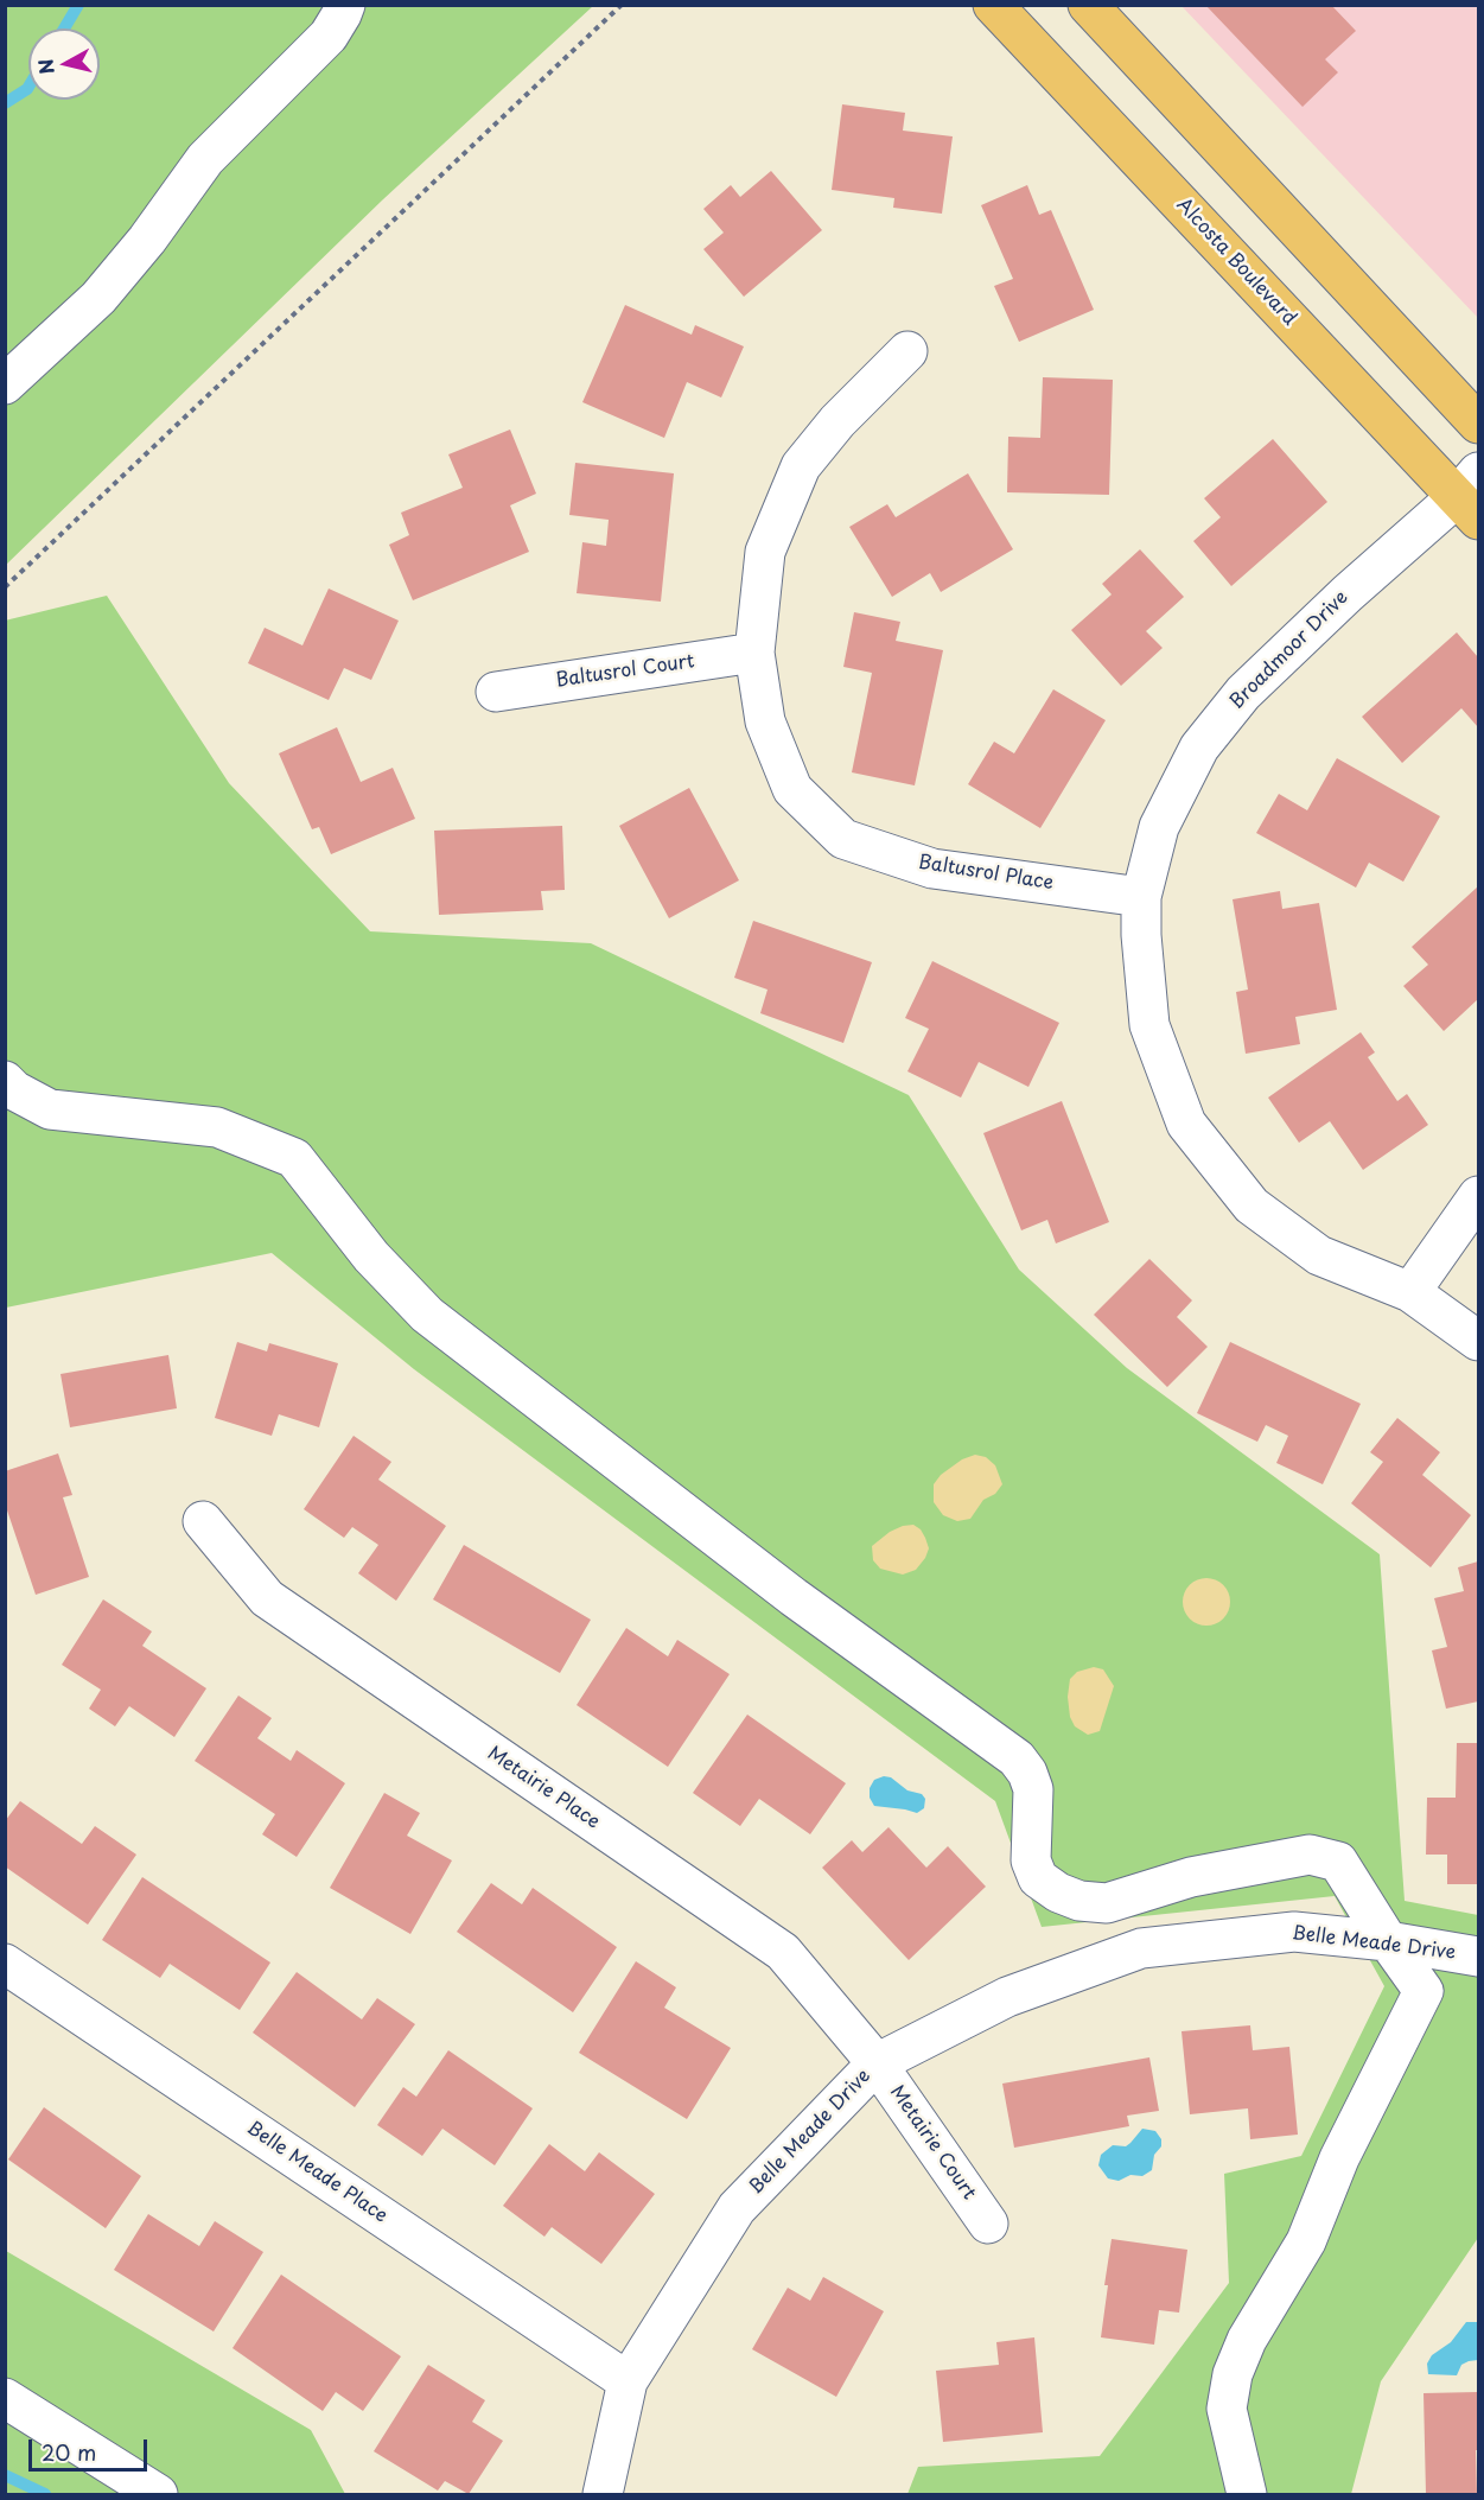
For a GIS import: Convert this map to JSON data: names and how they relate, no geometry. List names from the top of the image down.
{
  "streets": {
    "main road": ["Alcosta Boulevard"],
    "street": [
      "Broadmoor Drive",
      "Baltusrol Court",
      "Baltusrol Place",
      "Metairie Place",
      "Belle Meade Drive",
      "Metairie Court",
      "Belle Meade Place"
    ]
  },
  "crossings": [
    ["Alcosta Boulevard", "Broadmoor Drive"],
    ["Broadmoor Drive", "Baltusrol Place"],
    ["Baltusrol Court", "Baltusrol Place"],
    ["Metairie Place", "Belle Meade Drive"],
    ["Metairie Place", "Metairie Court"],
    ["Belle Meade Drive", "Metairie Court"],
    ["Belle Meade Drive", "Belle Meade Place"]
  ],
  "scale_bar": "20 m",
  "north": "left"
}
